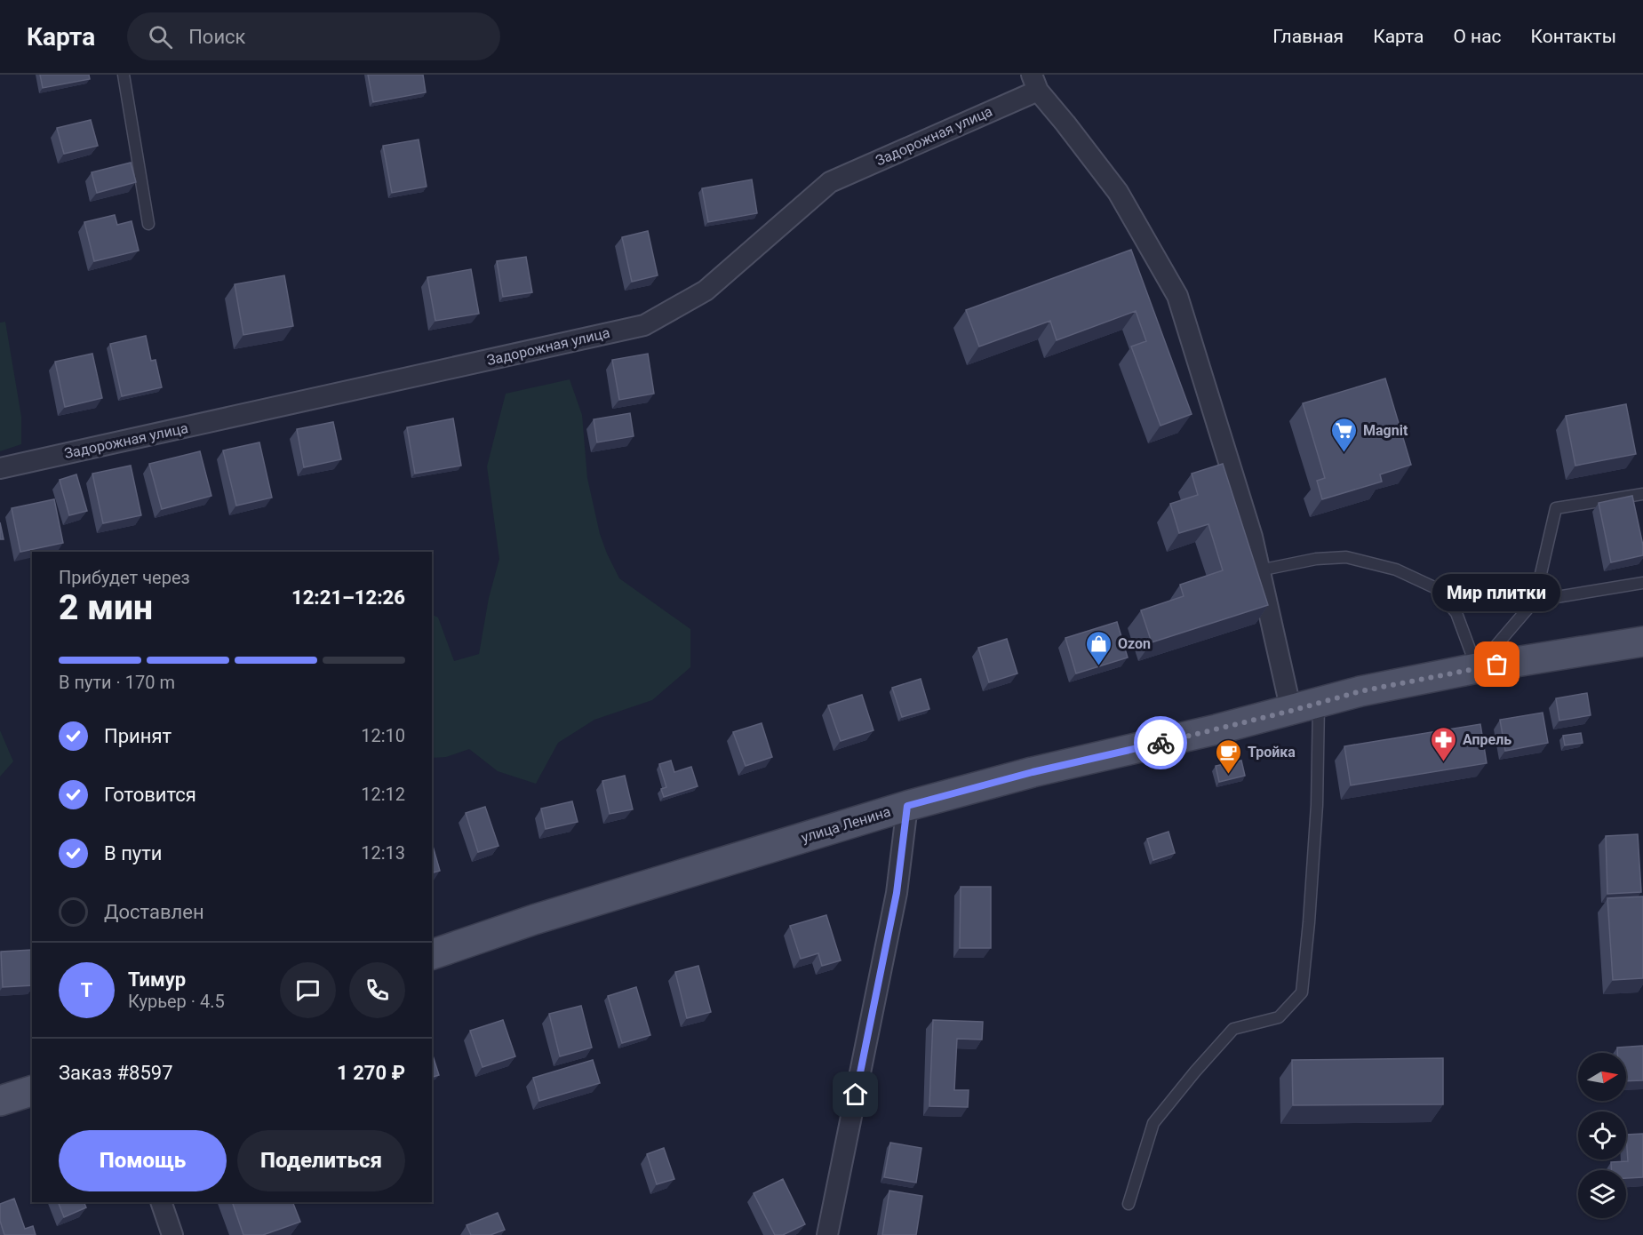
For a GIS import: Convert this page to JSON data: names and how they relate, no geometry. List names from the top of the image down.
{
  "streets": {
    "main road": ["улица Ленина"],
    "street": ["Задорожная улица"]
  },
  "places": {
    "supermarket": ["Magnit"],
    "other": ["Мир плитки"],
    "shop": ["Ozon"],
    "pharmacy": ["Апрель"],
    "cafe": ["Тройка"]
  },
  "north": "right",
  "page": {
    "header": "Карта",
    "search": "Поиск",
    "nav": [
      "Главная",
      "Карта",
      "О нас",
      "Контакты"
    ],
    "heading": ["2 мин", "Прибудет через", "12:21–12:26"],
    "panel": [
      "Тимур",
      "Курьер · 4.5",
      "Заказ #8597",
      "1 270 ₽"
    ],
    "bubble": "Мир плитки",
    "bar": "В пути · 170 m",
    "list": [
      ["Принят", "12:10"],
      ["Готовится", "12:12"],
      ["В пути", "12:13"],
      "Доставлен"
    ],
    "round": "Т",
    "buttons": ["Помощь", "Поделиться"]
  }
}
